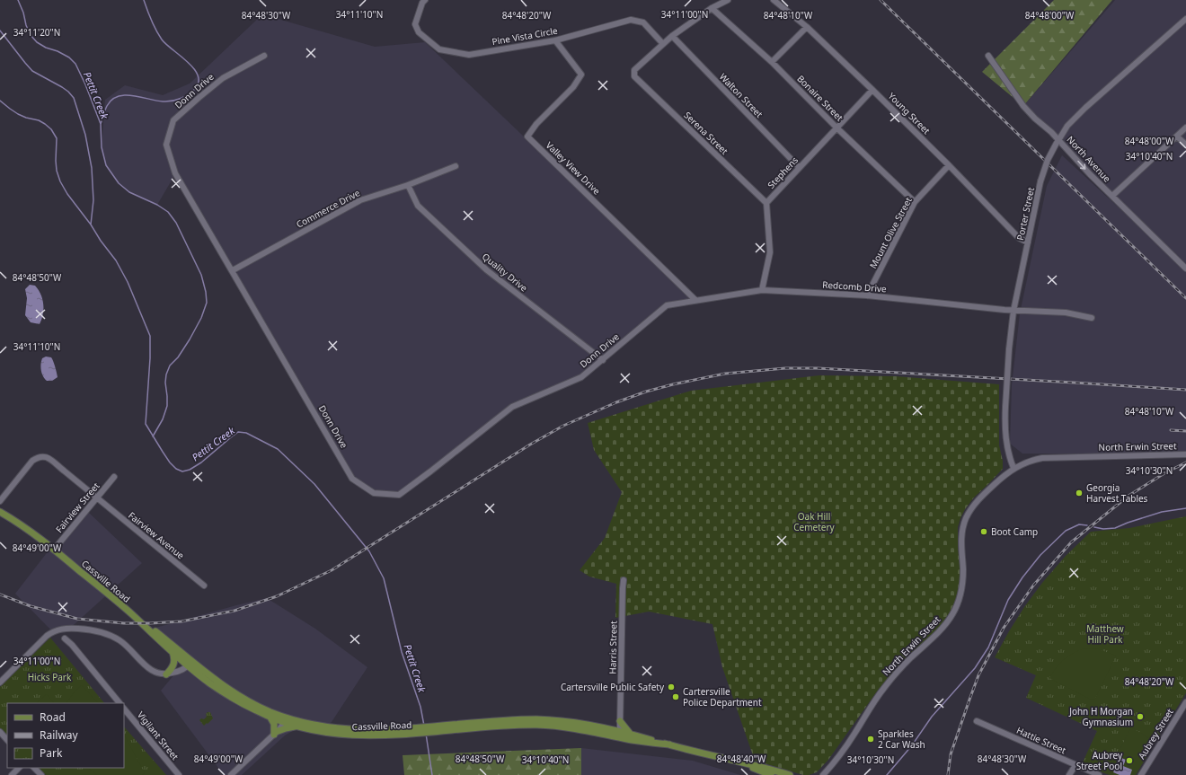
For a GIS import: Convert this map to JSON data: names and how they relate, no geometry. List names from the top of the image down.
{
  "streets": {
    "main road": ["Cassville Road"],
    "street": [
      "Pine Vista Circle",
      "Donn Drive",
      "Walton Street",
      "Bonaire Street",
      "Young Street",
      "Serena Street",
      "North Avenue",
      "Valley View Drive",
      "Stephens",
      "Commerce Drive",
      "Porter Street",
      "Mount Olive Street",
      "Quality Drive",
      "Redcomb Drive",
      "North Erwin Street",
      "Fairview Street",
      "Fairview Avenue",
      "Harris Street",
      "Aubrey Street",
      "Vigilant Street",
      "Hattie Street"
    ]
  },
  "crossings": [
    ["Pine Vista Circle", "Serena Street"],
    ["Pine Vista Circle", "Valley View Drive"],
    ["Donn Drive", "Valley View Drive"],
    ["Donn Drive", "Commerce Drive"],
    ["Donn Drive", "Quality Drive"],
    ["Donn Drive", "Redcomb Drive"],
    ["Walton Street", "Stephens"],
    ["Bonaire Street", "Stephens"],
    ["Bonaire Street", "Mount Olive Street"],
    ["Young Street", "Stephens"],
    ["Young Street", "Porter Street"],
    ["Young Street", "Mount Olive Street"],
    ["Serena Street", "Stephens"],
    ["North Avenue", "Porter Street"],
    ["Valley View Drive", "Redcomb Drive"],
    ["Commerce Drive", "Quality Drive"],
    ["Porter Street", "Redcomb Drive"],
    ["Porter Street", "North Erwin Street"],
    ["Mount Olive Street", "Redcomb Drive"],
    ["Fairview Street", "Fairview Avenue"],
    ["Fairview Street", "Cassville Road"],
    ["Cassville Road", "Harris Street"]
  ],
  "water": ["Pettit Creek"],
  "parks": ["Oak Hill Cemetery", "Matthew Hill Park", "Hicks Park"],
  "places": [
    "Georgia Harvest Tables",
    "Boot Camp",
    "Cartersville Public Safety",
    "Cartersville Police Department",
    "John H Morgan Gymnasium",
    "Sparkles 2 Car Wash",
    "Aubrey Street Pool"
  ],
  "legend": ["Road", "Railway", "Park"],
  "coordinates": [
    "34°11'10\"N",
    "34°11'00\"N",
    "84°48'30\"W",
    "84°48'20\"W",
    "84°48'10\"W",
    "84°48'00\"W",
    "34°11'20\"N",
    "34°10'40\"N",
    "84°48'50\"W",
    "34°10'30\"N",
    "84°49'00\"W",
    "84°48'40\"W"
  ]
}
